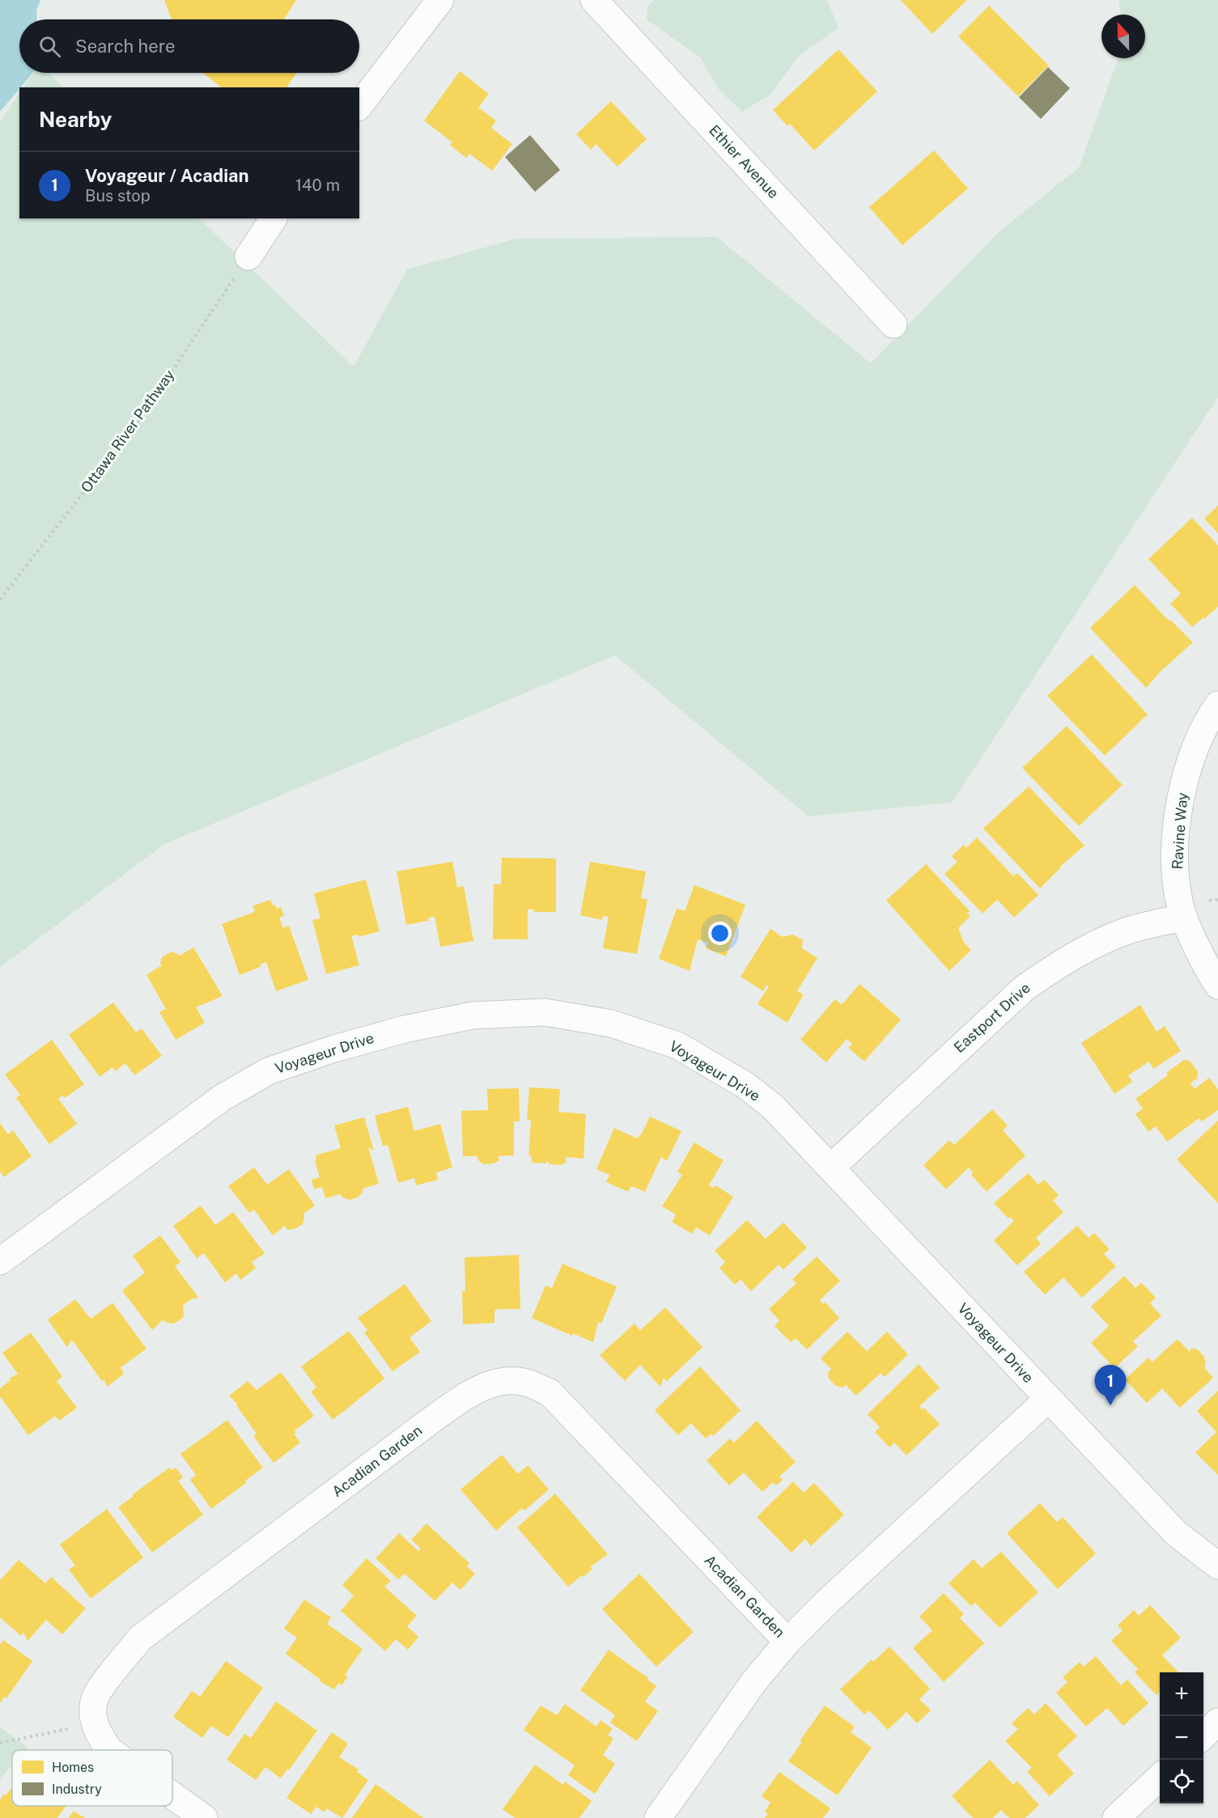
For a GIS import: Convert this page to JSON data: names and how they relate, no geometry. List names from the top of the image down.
{
  "streets": {
    "street": [
      "Ethier Avenue",
      "Ravine Way",
      "Eastport Drive",
      "Voyageur Drive",
      "Acadian Garden"
    ],
    "path": ["Ottawa River Pathway"]
  },
  "crossings": [
    ["Ravine Way", "Eastport Drive"],
    ["Eastport Drive", "Voyageur Drive"],
    ["Voyageur Drive", "Acadian Garden"]
  ],
  "legend": ["Homes", "Industry"],
  "north": "top",
  "page": {
    "search": "Search here",
    "heading": "Nearby",
    "list": [
      {
        "mark": "1",
        "name": "Voyageur / Acadian",
        "note": "Bus stop",
        "value": "140 m"
      }
    ],
    "pins": "1",
    "map_buttons": ["+", "−"]
  }
}
